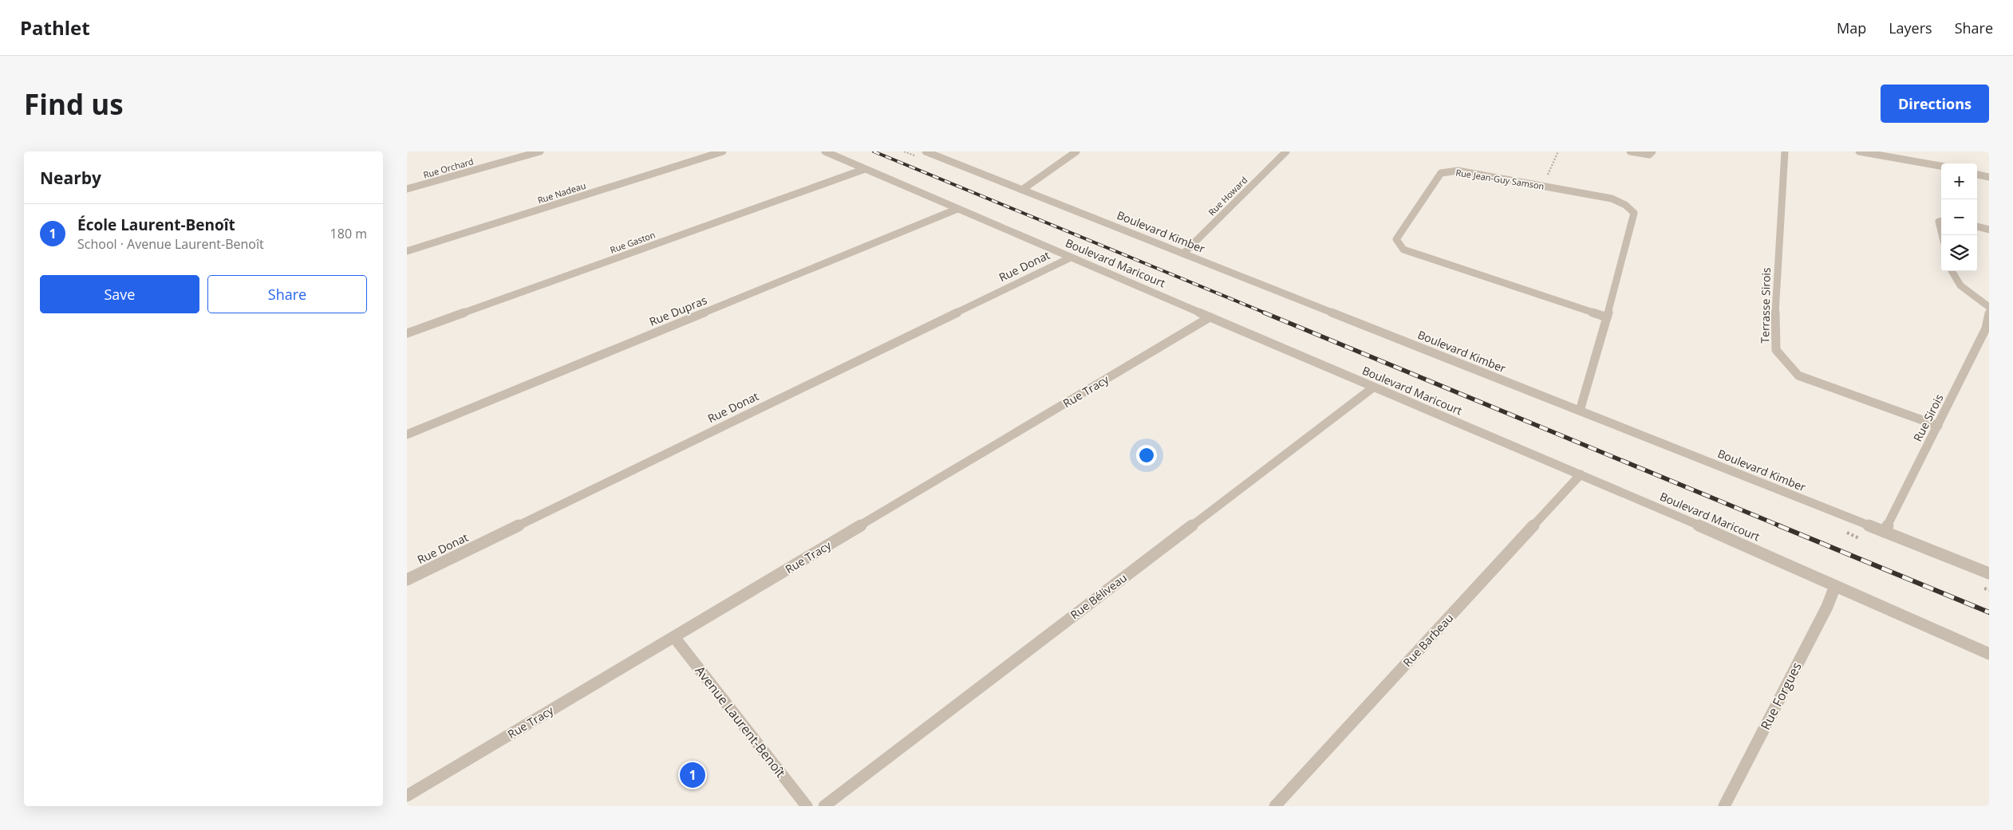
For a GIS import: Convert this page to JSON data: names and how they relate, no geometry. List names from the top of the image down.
{
  "streets": {
    "street": [
      "Rue Orchard",
      "Rue Jean-Guy Samson",
      "Rue Nadeau",
      "Rue Howard",
      "Boulevard Kimber",
      "Rue Gaston",
      "Boulevard Maricourt",
      "Rue Donat",
      "Terrasse Sirois",
      "Rue Dupras",
      "Rue Tracy",
      "Rue Sirois",
      "Rue Béliveau",
      "Rue Barbeau",
      "Rue Forgues",
      "Avenue Laurent-Benoît"
    ]
  },
  "crossings": [
    ["Rue Jean-Guy Samson", "Boulevard Kimber"],
    ["Rue Howard", "Boulevard Kimber"],
    ["Boulevard Kimber", "Rue Sirois"],
    ["Rue Gaston", "Boulevard Maricourt"],
    ["Boulevard Maricourt", "Rue Donat"],
    ["Boulevard Maricourt", "Rue Dupras"],
    ["Boulevard Maricourt", "Rue Tracy"],
    ["Boulevard Maricourt", "Rue Béliveau"],
    ["Boulevard Maricourt", "Rue Barbeau"],
    ["Boulevard Maricourt", "Rue Forgues"],
    ["Terrasse Sirois", "Rue Sirois"],
    ["Rue Tracy", "Avenue Laurent-Benoît"]
  ],
  "page": {
    "header": "Pathlet",
    "nav": ["Map", "Layers", "Share"],
    "buttons": [
      "Directions",
      ["Save", "Share"]
    ],
    "title": "Find us",
    "heading": "Nearby",
    "map_buttons": ["+", "−"],
    "list": [
      {
        "mark": "1",
        "name": "École Laurent-Benoît",
        "note": "School · Avenue Laurent-Benoît",
        "value": "180 m"
      }
    ],
    "pins": "1"
  }
}
